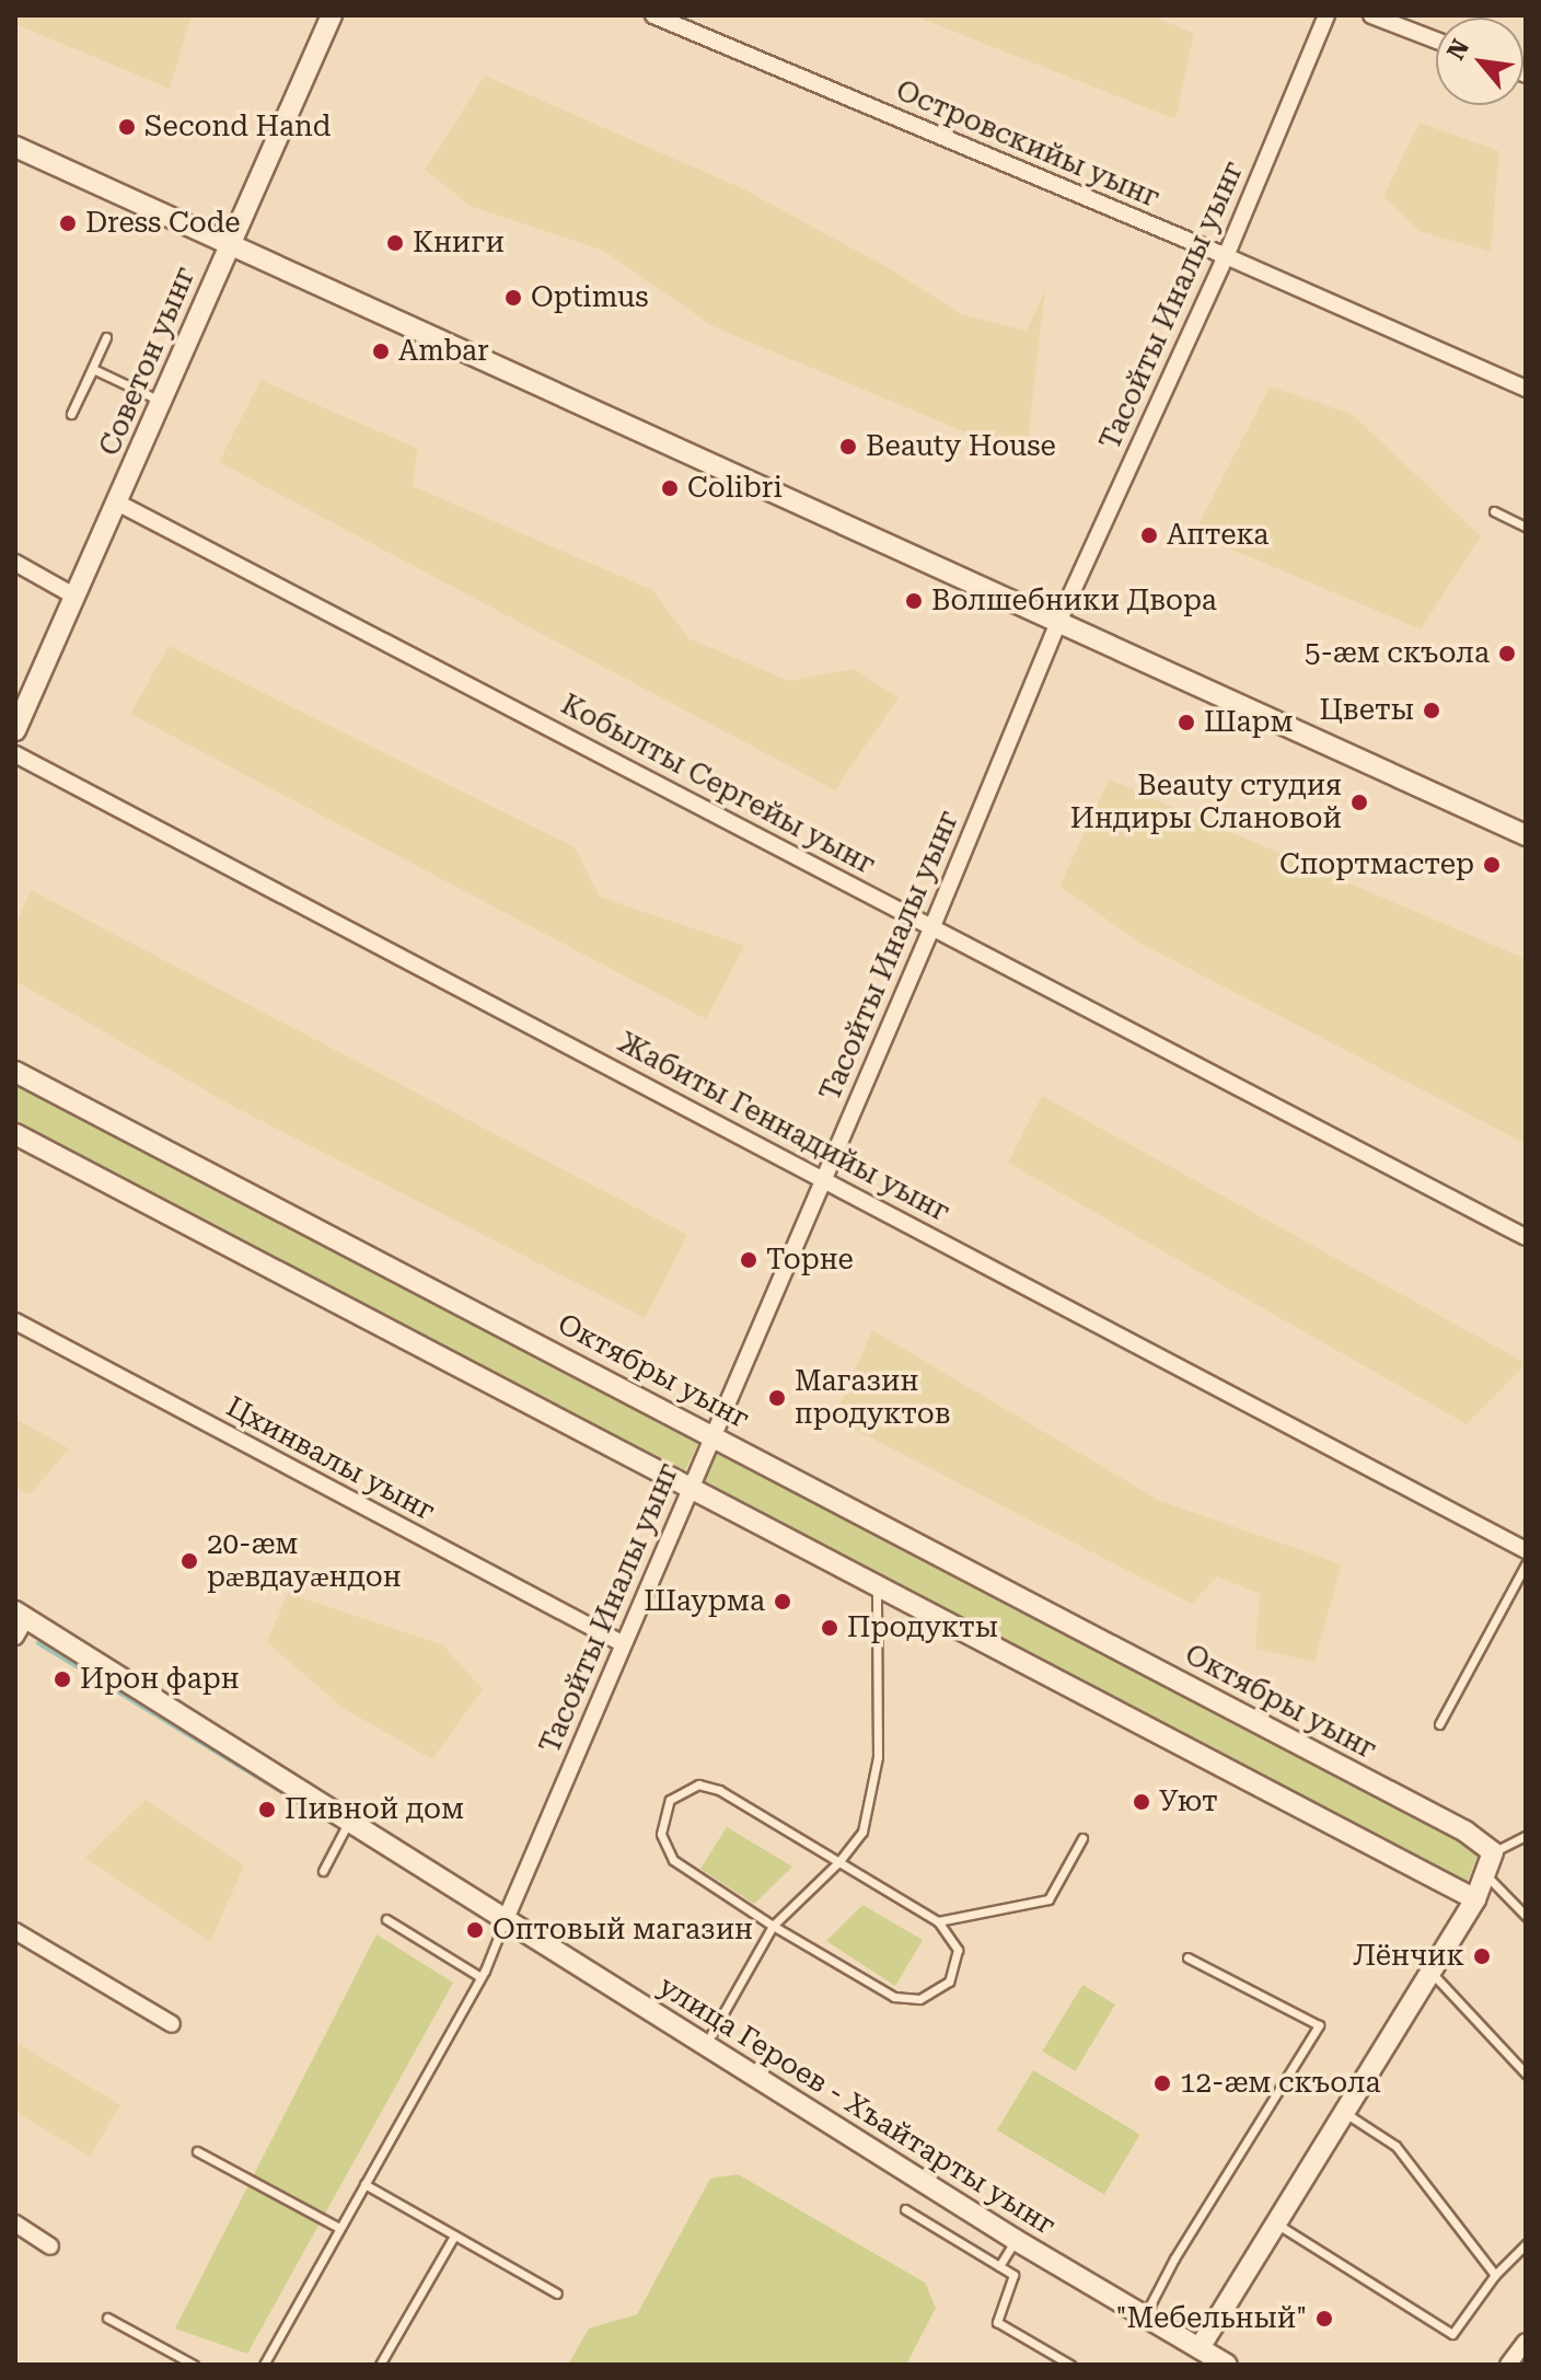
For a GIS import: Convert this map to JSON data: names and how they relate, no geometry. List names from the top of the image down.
{
  "streets": {
    "street": [
      "Островскийы уынг",
      "Тасойты Иналы уынг",
      "Советон уынг",
      "Кобылты Сергейы уынг",
      "Жабиты Геннадийы уынг",
      "Октябры уынг",
      "Цхинвалы уынг",
      "улица Героев - Хъайтарты уынг"
    ]
  },
  "crossings": [
    ["Островскийы уынг", "Тасойты Иналы уынг"],
    ["Тасойты Иналы уынг", "Кобылты Сергейы уынг"],
    ["Тасойты Иналы уынг", "Жабиты Геннадийы уынг"],
    ["Тасойты Иналы уынг", "Октябры уынг"],
    ["Тасойты Иналы уынг", "Цхинвалы уынг"],
    ["Тасойты Иналы уынг", "улица Героев - Хъайтарты уынг"],
    ["Советон уынг", "Кобылты Сергейы уынг"]
  ],
  "places": [
    "Second Hand",
    "Dress Code",
    "Книги",
    "Optimus",
    "Ambar",
    "Beauty House",
    "Colibri",
    "Аптека",
    "Волшебники Двора",
    "5-æм скъола",
    "Цветы",
    "Шарм",
    "Beauty студия Индиры Слановой",
    "Спортмастер",
    "Торне",
    "Магазин продуктов",
    "20-æм рӕвдауӕндон",
    "Шаурма",
    "Продукты",
    "Ирон фарн",
    "Уют",
    "Пивной дом",
    "Оптовый магазин",
    "Лёнчик",
    "12-æм скъола",
    "\"Мебельный\""
  ],
  "north": "top left"
}
